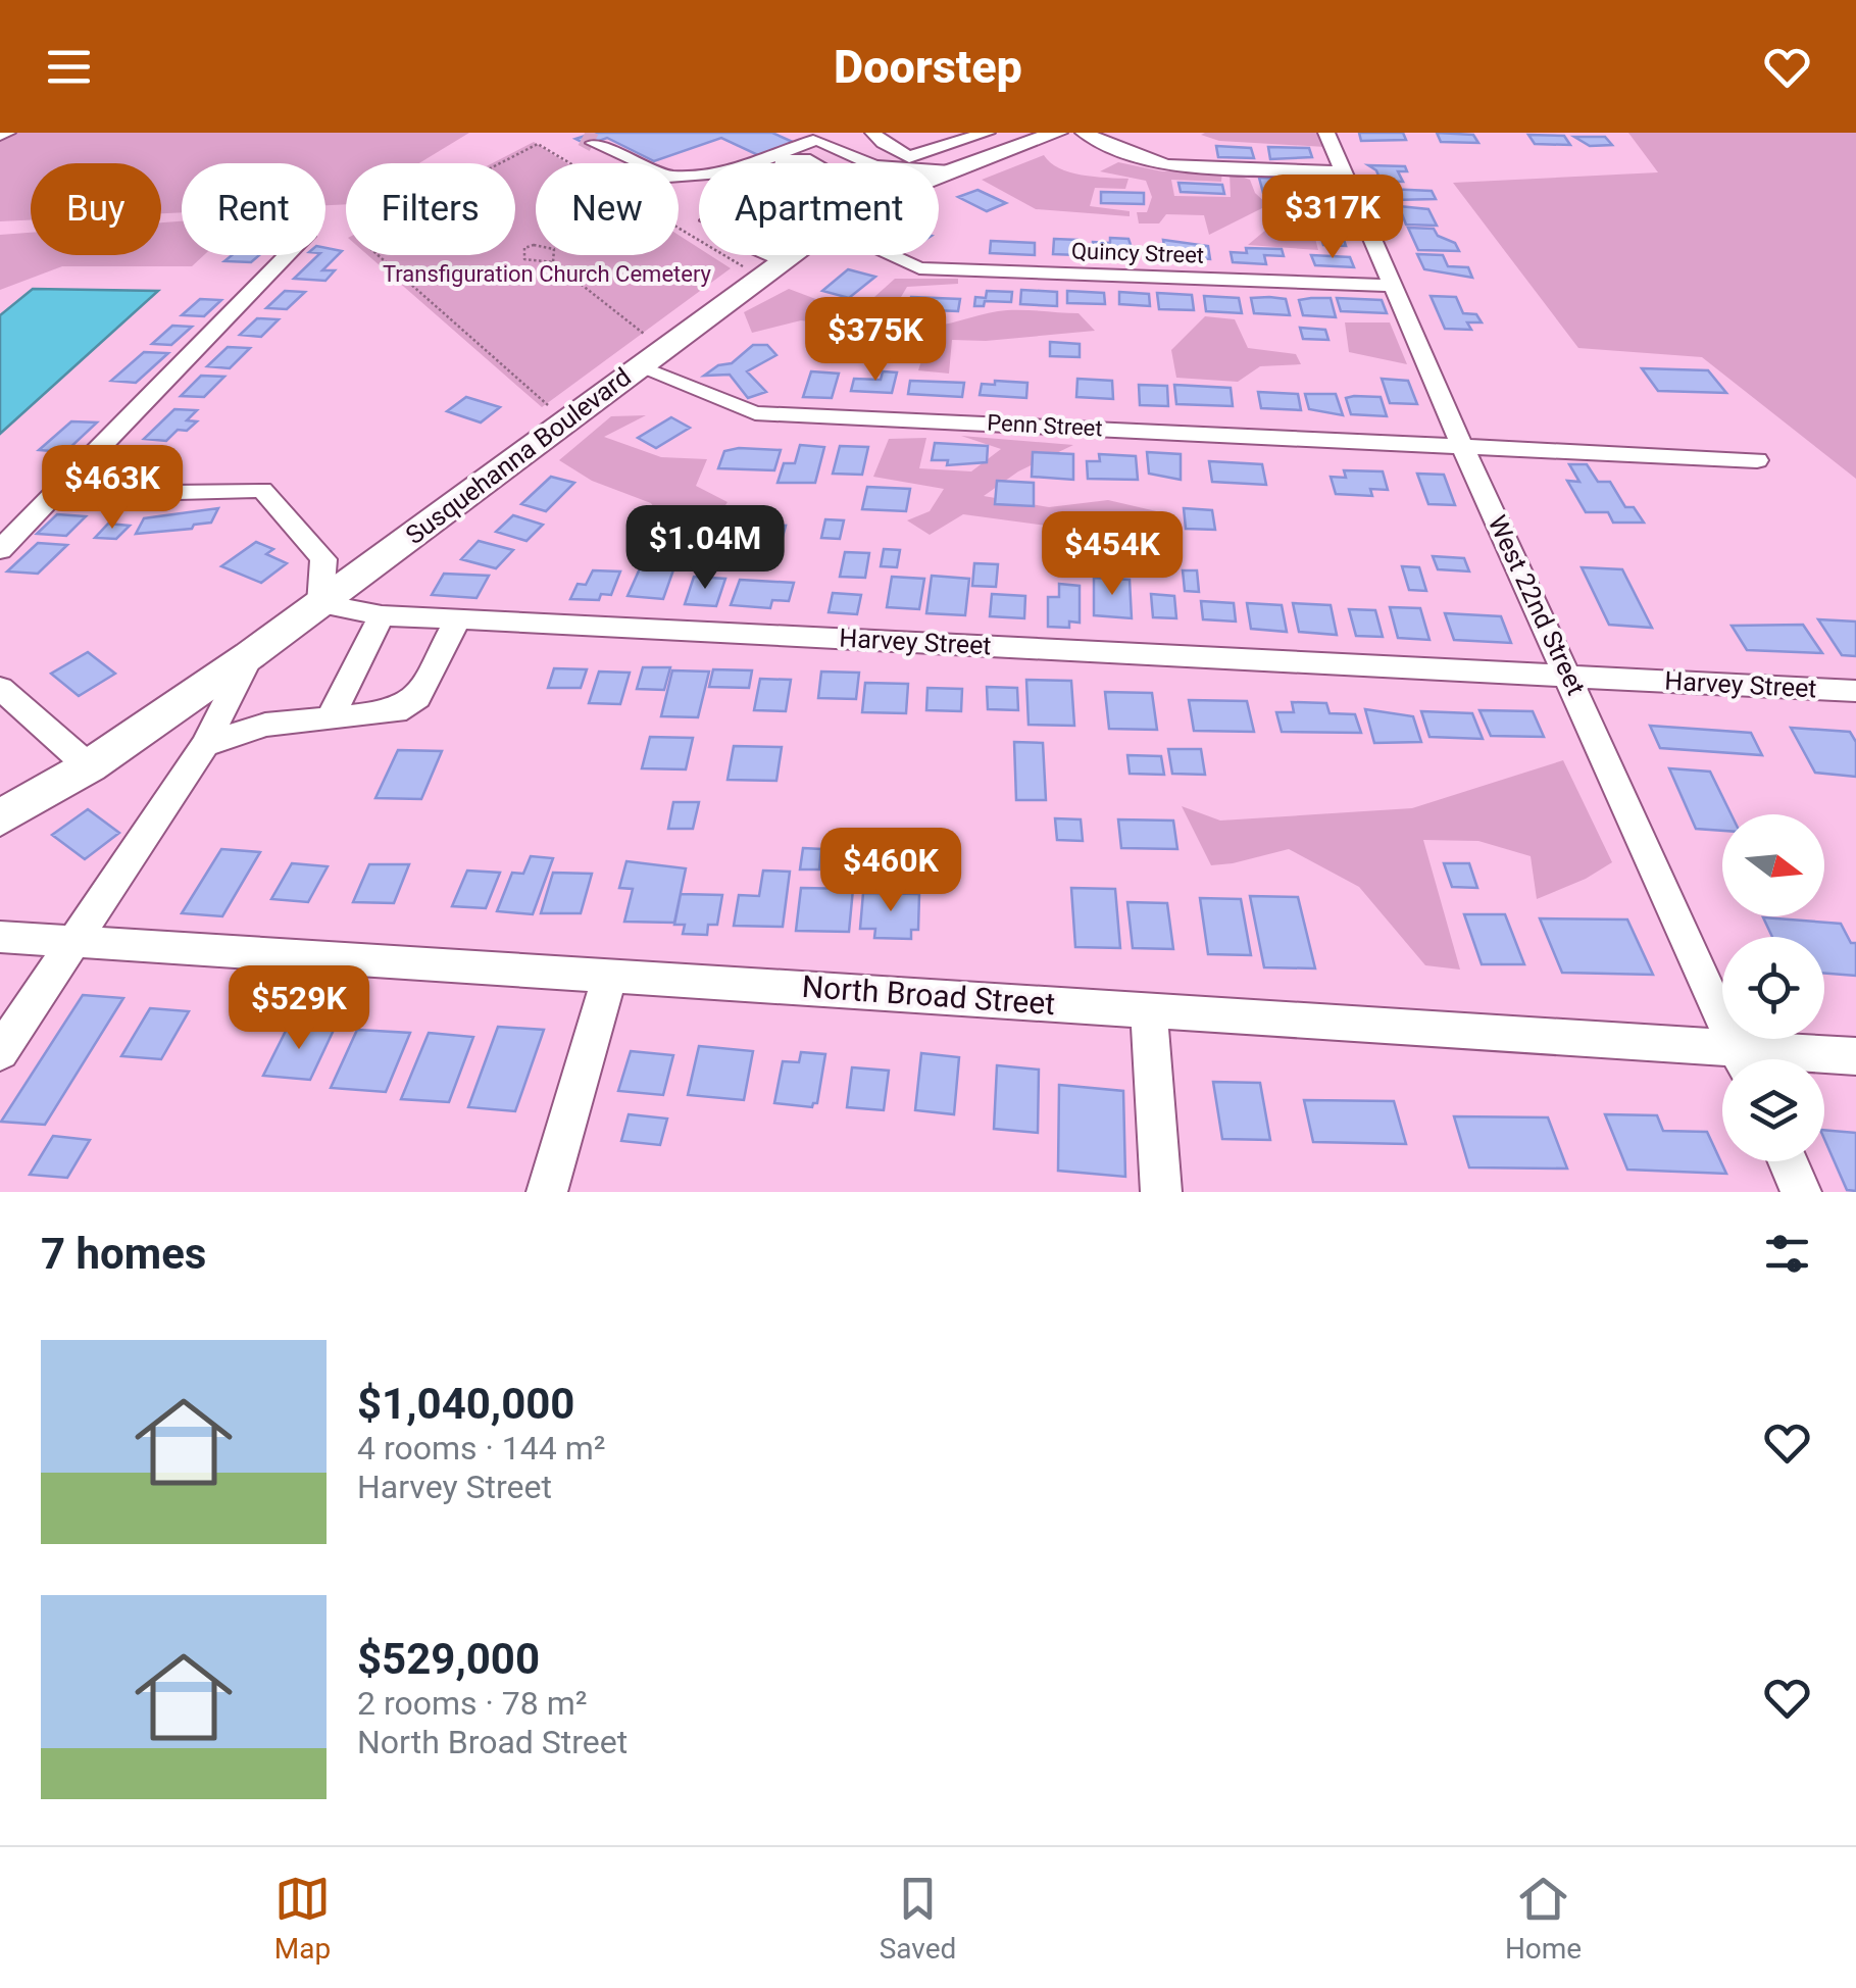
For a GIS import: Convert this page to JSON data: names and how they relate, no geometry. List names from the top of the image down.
{
  "streets": {
    "highway": ["Susquehanna Boulevard"],
    "street": [
      "Quincy Street",
      "Penn Street",
      "West 22nd Street",
      "Harvey Street",
      "North Broad Street"
    ]
  },
  "crossings": [
    ["Quincy Street", "West 22nd Street"],
    ["Penn Street", "Susquehanna Boulevard"],
    ["Penn Street", "West 22nd Street"],
    ["Susquehanna Boulevard", "Harvey Street"],
    ["West 22nd Street", "Harvey Street"]
  ],
  "parks": ["Transfiguration Church Cemetery"],
  "north": "right",
  "page": {
    "header": "Doorstep",
    "chip": [
      "Buy",
      "Rent",
      "Filters",
      "New",
      "Apartment"
    ],
    "price": [
      "$317K",
      "$375K",
      "$463K",
      "$1.04M",
      "$454K",
      "$460K",
      "$529K"
    ],
    "heading": "7 homes",
    "list": [
      {
        "name": "$1,040,000",
        "note": "4 rooms · 144 m² · Harvey Street"
      },
      {
        "name": "$529,000",
        "note": "2 rooms · 78 m² · North Broad Street"
      }
    ],
    "tabs": ["Map", "Saved", "Home"]
  }
}
